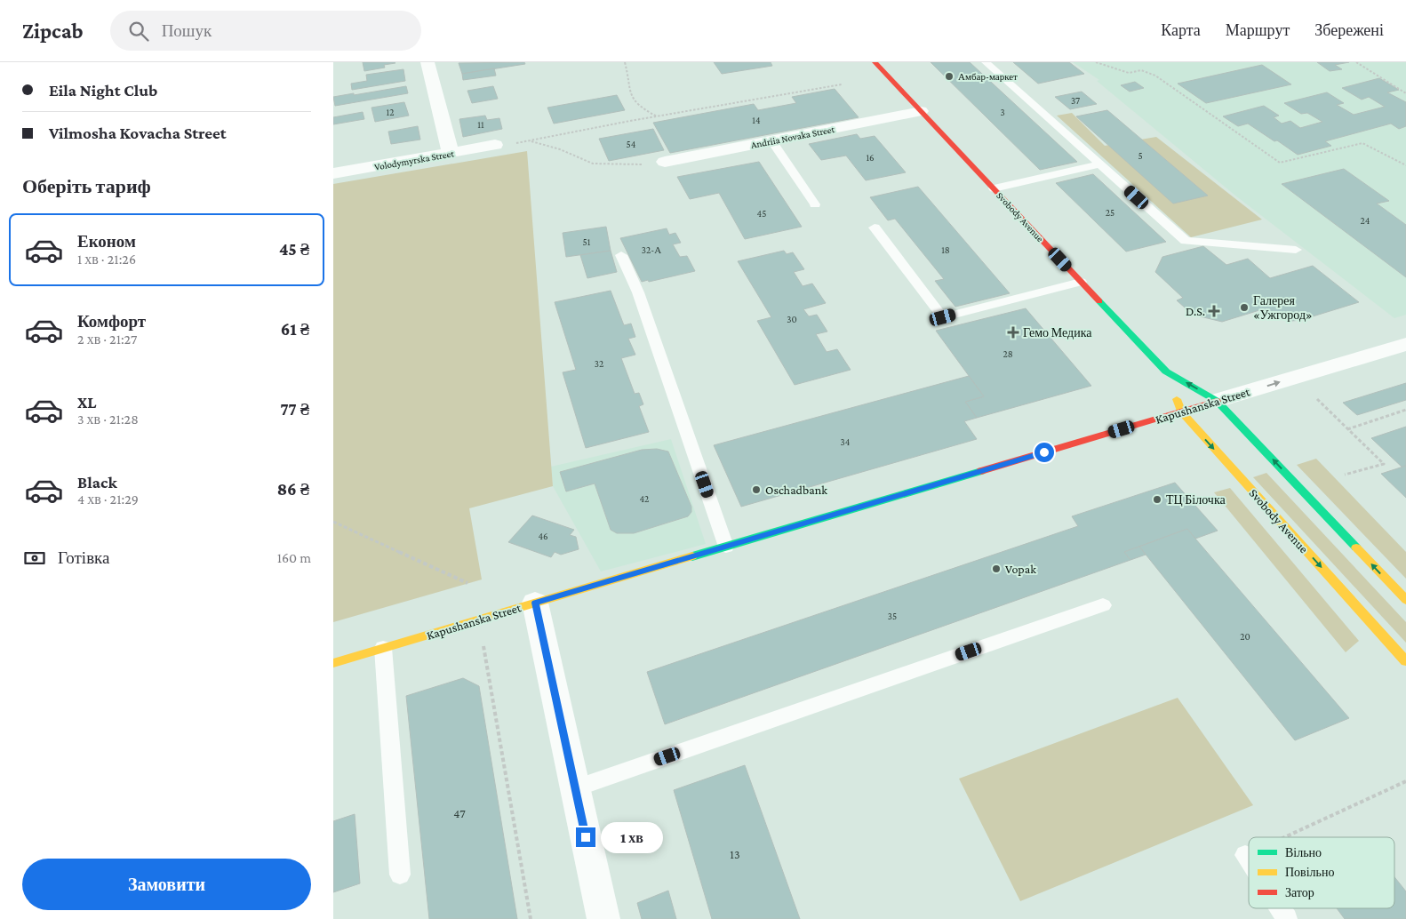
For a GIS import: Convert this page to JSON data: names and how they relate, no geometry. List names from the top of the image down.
{
  "streets": {
    "main road": ["Svobody Avenue", "Kapushanska Street"],
    "street": ["Andriia Novaka Street", "Volodymyrska Street"]
  },
  "crossings": [
    ["Andriia Novaka Street", "Svobody Avenue"],
    ["Svobody Avenue", "Kapushanska Street"]
  ],
  "places": {
    "other": [
      "Амбар-маркет",
      "Галерея «Ужгород»",
      "Oschadbank",
      "ТЦ Білочка",
      "Vopak"
    ],
    "health": ["D.S.", "Гемо Медика"]
  },
  "house_numbers": [
    "37",
    "12",
    "3",
    "14",
    "11",
    "54",
    "5",
    "16",
    "25",
    "45",
    "24",
    "51",
    "32-А",
    "18",
    "30",
    "28",
    "32",
    "34",
    "42",
    "46",
    "35",
    "20",
    "47",
    "13"
  ],
  "legend": ["Вільно", "Повільно", "Затор"],
  "page": {
    "header": "Zipcab",
    "search": "Пошук",
    "nav": ["Карта", "Маршрут", "Збережені"],
    "banner": ["Eila Night Club", "Vilmosha Kovacha Street"],
    "heading": "Оберіть тариф",
    "list": [
      {
        "name": "Економ",
        "note": "1 хв · 21:26",
        "value": "45 ₴"
      },
      {
        "name": "Комфорт",
        "note": "2 хв · 21:27",
        "value": "61 ₴"
      },
      {
        "name": "XL",
        "note": "3 хв · 21:28",
        "value": "77 ₴"
      },
      {
        "name": "Black",
        "note": "4 хв · 21:29",
        "value": "86 ₴"
      }
    ],
    "pay": ["Готівка", "160 m"],
    "bubble": "1 хв",
    "buttons": "Замовити"
  }
}
